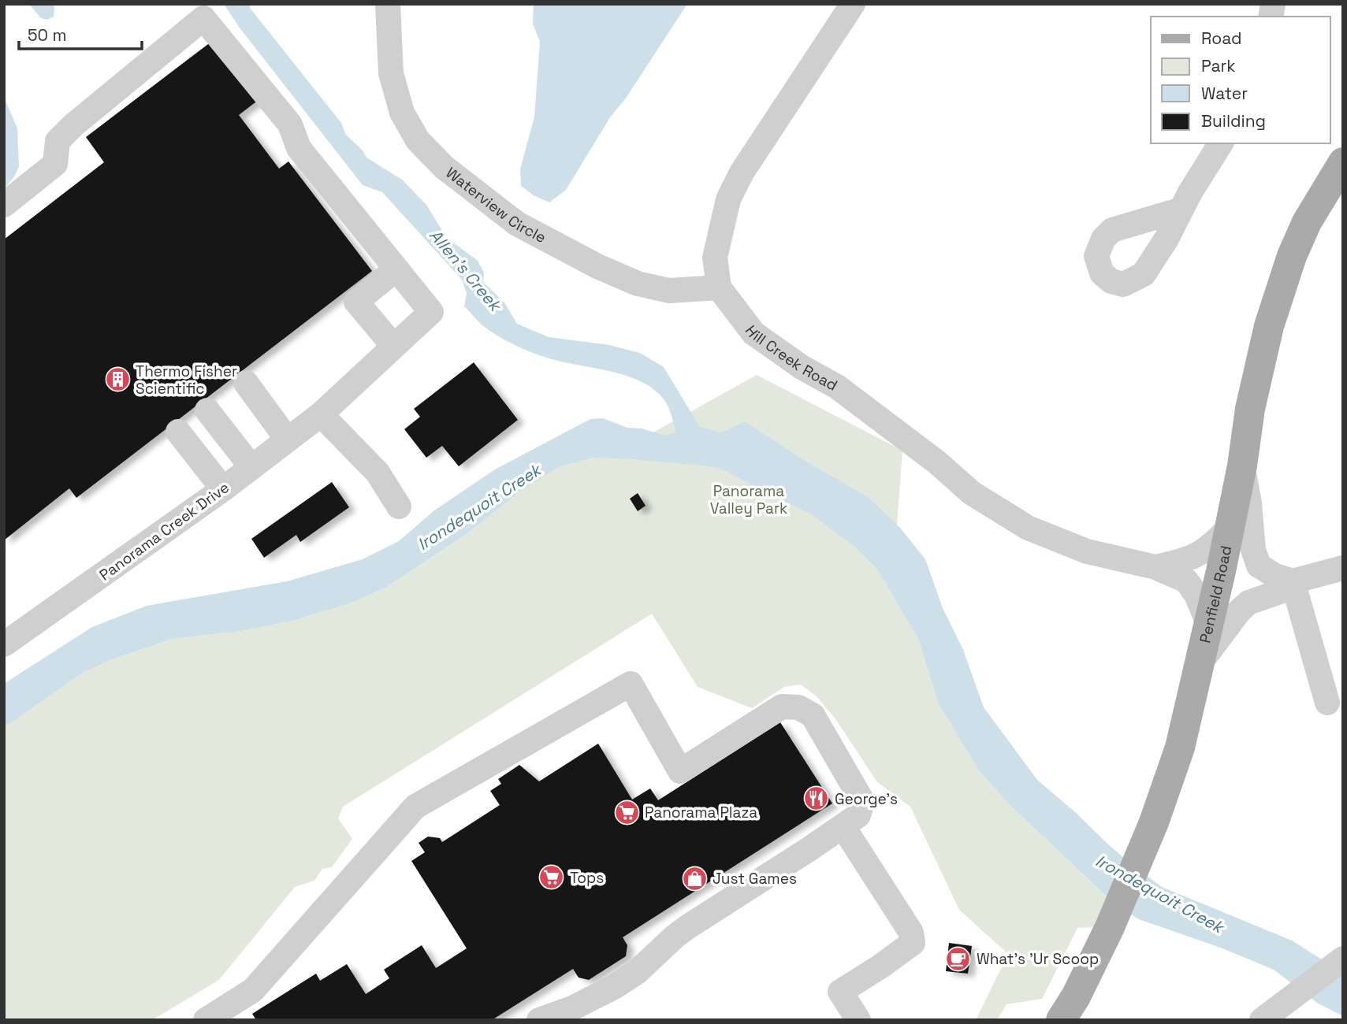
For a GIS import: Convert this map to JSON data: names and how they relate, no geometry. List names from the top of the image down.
{
  "streets": {
    "main road": ["Penfield Road"],
    "street": ["Waterview Circle", "Hill Creek Road", "Panorama Creek Drive"]
  },
  "crossings": [
    ["Waterview Circle", "Hill Creek Road"],
    ["Hill Creek Road", "Penfield Road"]
  ],
  "water": ["Allen's Creek", "Irondequoit Creek"],
  "parks": ["Panorama Valley Park"],
  "places": {
    "building": ["Thermo Fisher Scientific"],
    "restaurant": ["George's"],
    "supermarket": ["Panorama Plaza", "Tops"],
    "shop": ["Just Games"],
    "cafe": ["What's 'Ur Scoop"]
  },
  "legend": [
    "Road",
    "Park",
    "Water",
    "Building"
  ],
  "scale_bar": "50 m"
}
